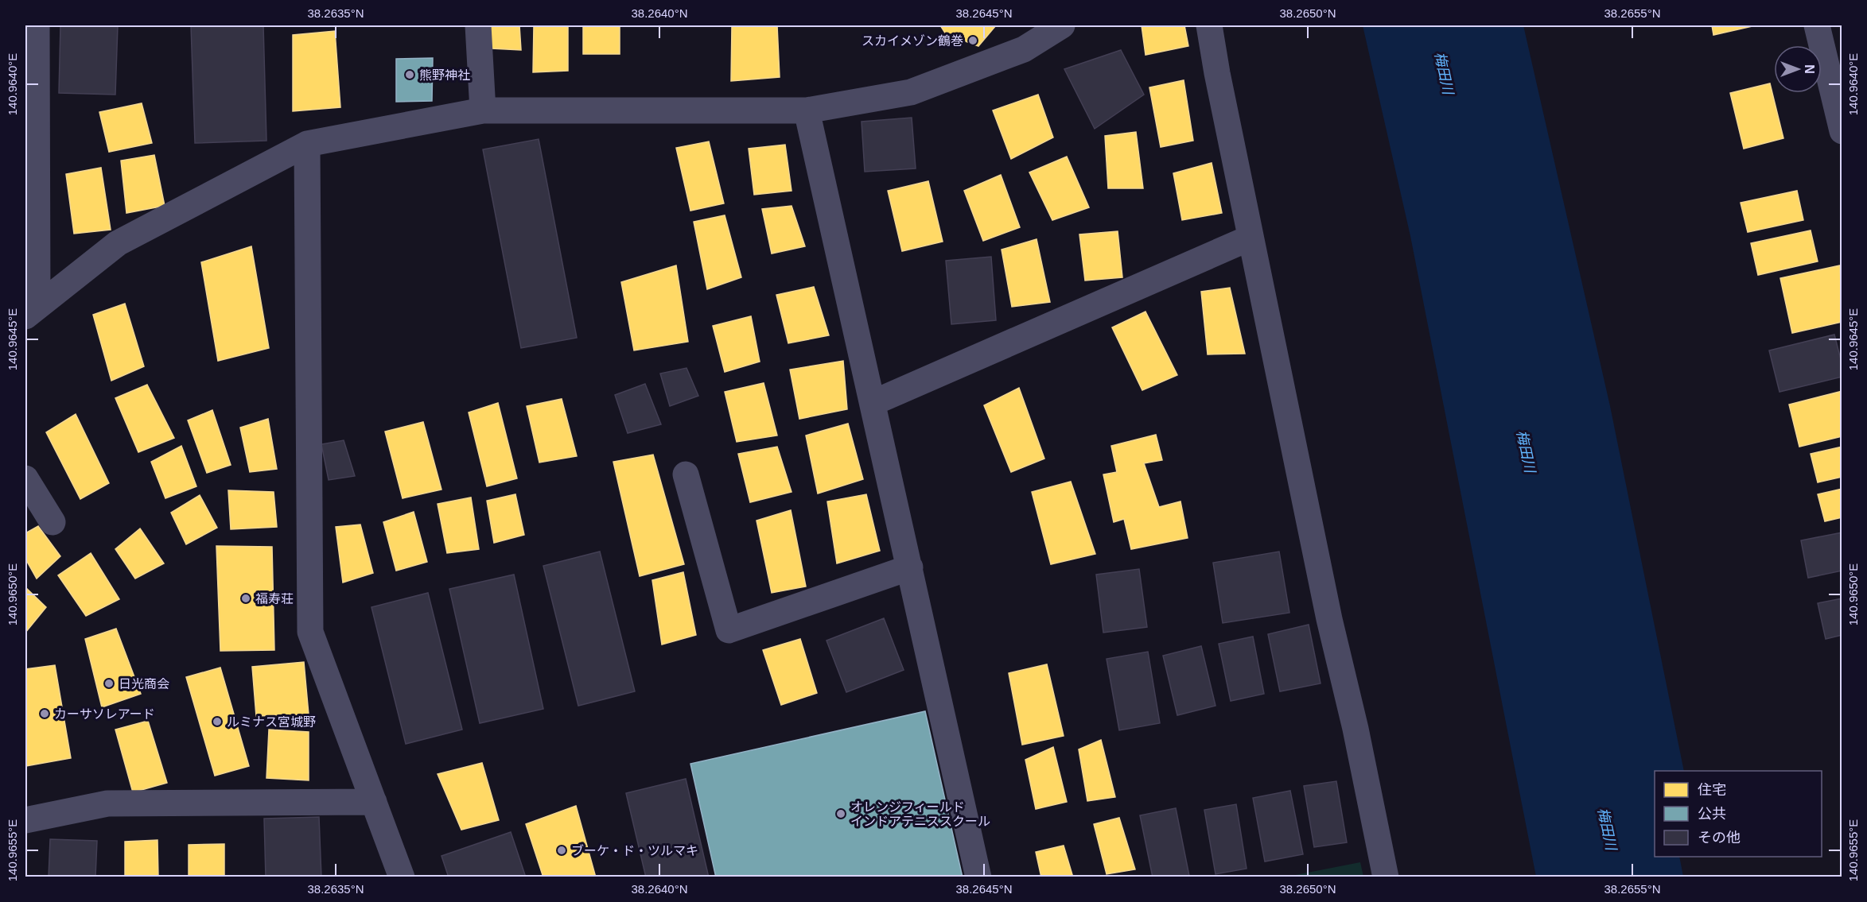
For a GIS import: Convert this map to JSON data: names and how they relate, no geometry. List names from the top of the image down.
{
  "water": ["梅田川"],
  "places": [
    "スカイメゾン鶴巻",
    "熊野神社",
    "福寿荘",
    "日光商会",
    "カーサソレアード",
    "ルミナス宮城野",
    "オレンジフィールド インドアテニススクール",
    "ブーケ・ド・ツルマキ"
  ],
  "legend": ["住宅", "公共", "その他"],
  "north": "right",
  "coordinates": [
    "38.2635°N",
    "38.2640°N",
    "38.2645°N",
    "38.2650°N",
    "38.2655°N",
    "140.9640°E",
    "140.9645°E",
    "140.9650°E",
    "140.9655°E"
  ]
}
